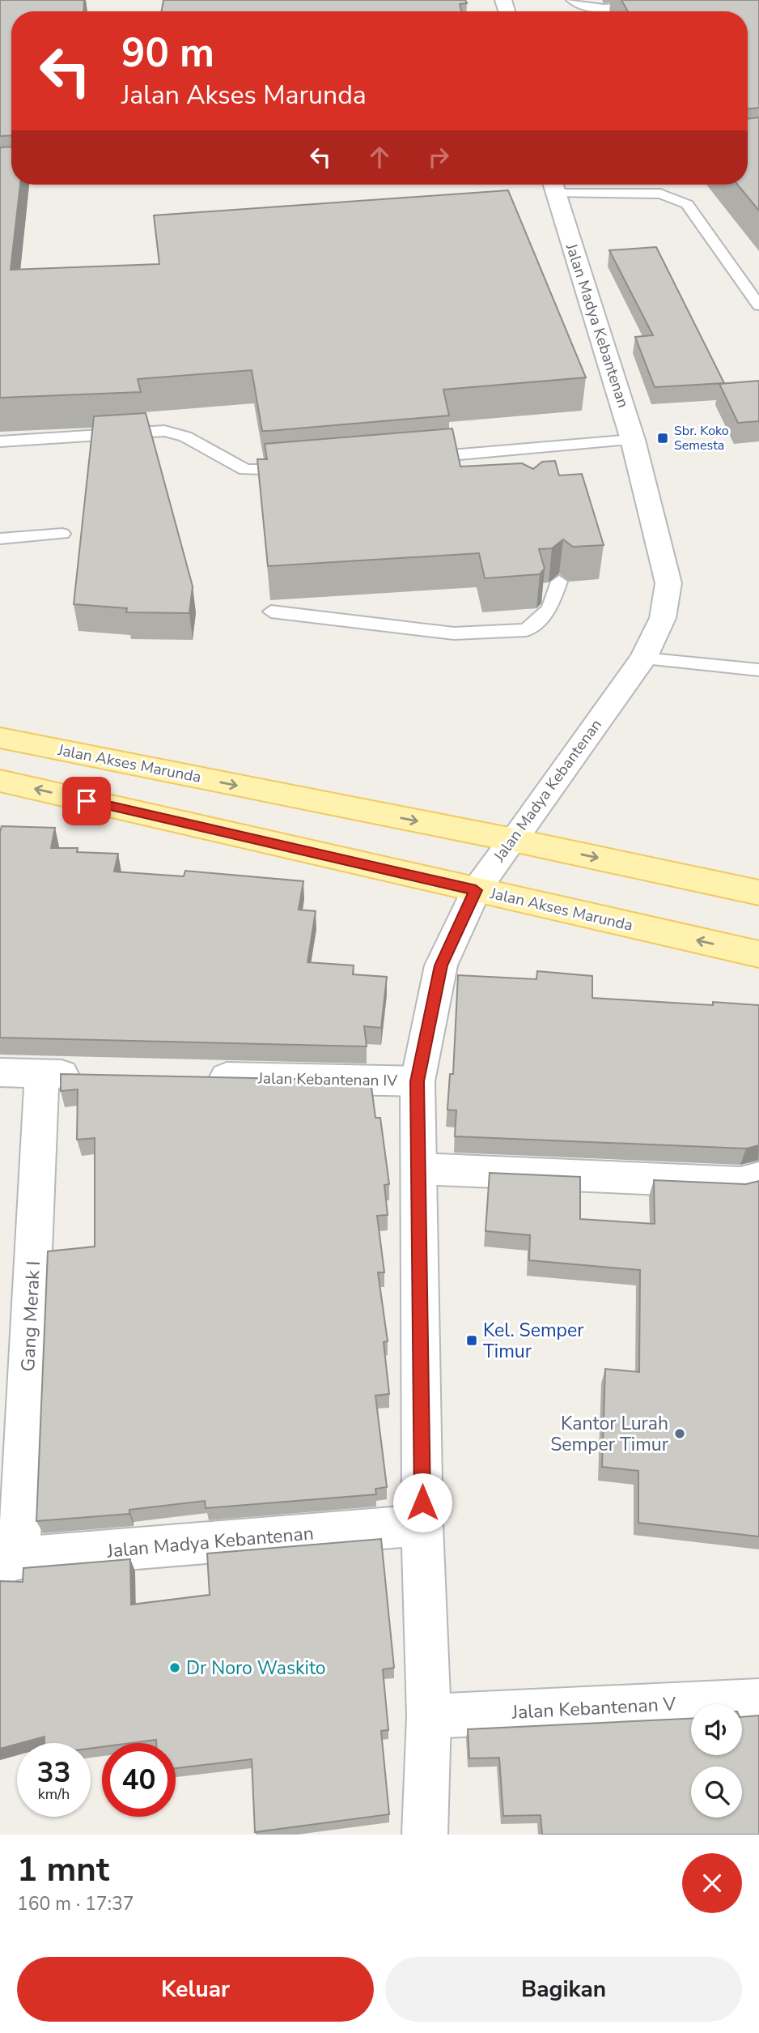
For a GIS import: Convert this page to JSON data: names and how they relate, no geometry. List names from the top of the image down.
{
  "streets": {
    "main road": ["Jalan Akses Marunda"],
    "street": [
      "Jalan Madya Kebantenan",
      "Jalan Kebantenan IV",
      "Gang Merak I",
      "Jalan Kebantenan V"
    ]
  },
  "crossings": [
    ["Jalan Madya Kebantenan", "Jalan Akses Marunda"],
    ["Jalan Madya Kebantenan", "Jalan Kebantenan IV"],
    ["Jalan Madya Kebantenan", "Gang Merak I"],
    ["Jalan Madya Kebantenan", "Jalan Kebantenan V"]
  ],
  "places": {
    "transit": ["Sbr. Koko Semesta", "Kel. Semper Timur"],
    "other": ["Kantor Lurah Semper Timur", "Dr Noro Waskito"]
  },
  "page": {
    "turn": ["90 m", "Jalan Akses Marunda"],
    "speed": "33 km/h",
    "limit": "40",
    "heading": ["1 mnt", "160 m · 17:37"],
    "buttons": ["Keluar", "Bagikan"]
  }
}
